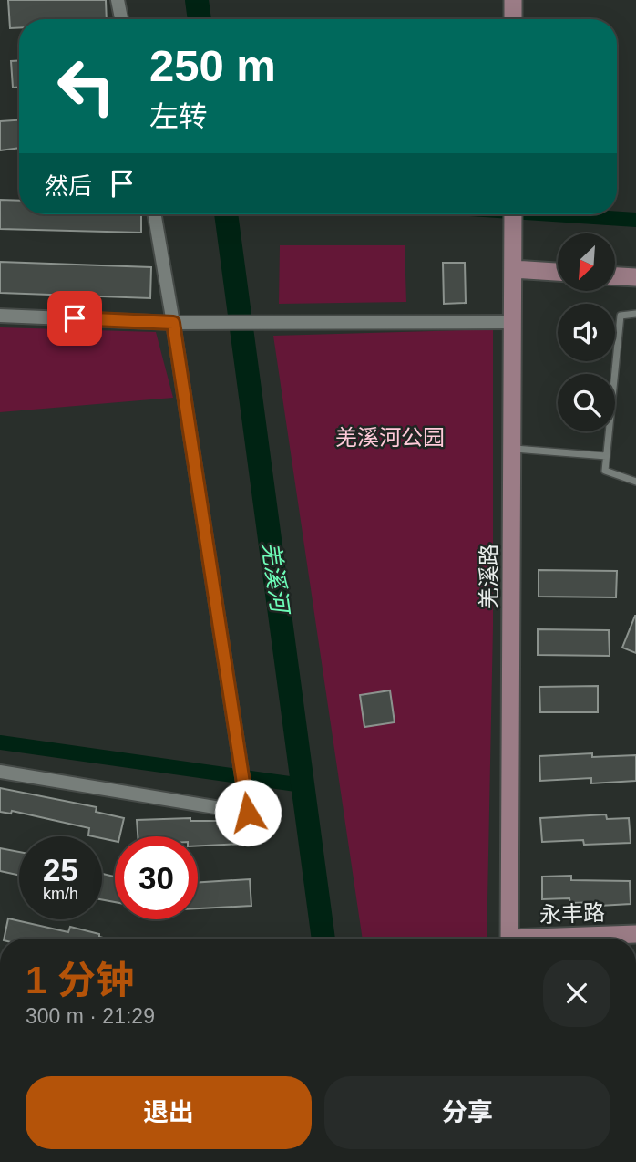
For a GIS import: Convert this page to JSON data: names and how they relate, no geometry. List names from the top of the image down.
{
  "streets": {
    "street": ["羌溪路", "永丰路"]
  },
  "water": ["羌溪河"],
  "parks": ["羌溪河公园"],
  "north": "bottom left",
  "page": {
    "turn": ["250 m", "左转"],
    "then": "然后",
    "speed": "25 km/h",
    "limit": "30",
    "heading": ["1 分钟", "300 m · 21:29"],
    "buttons": ["退出", "分享"]
  }
}
